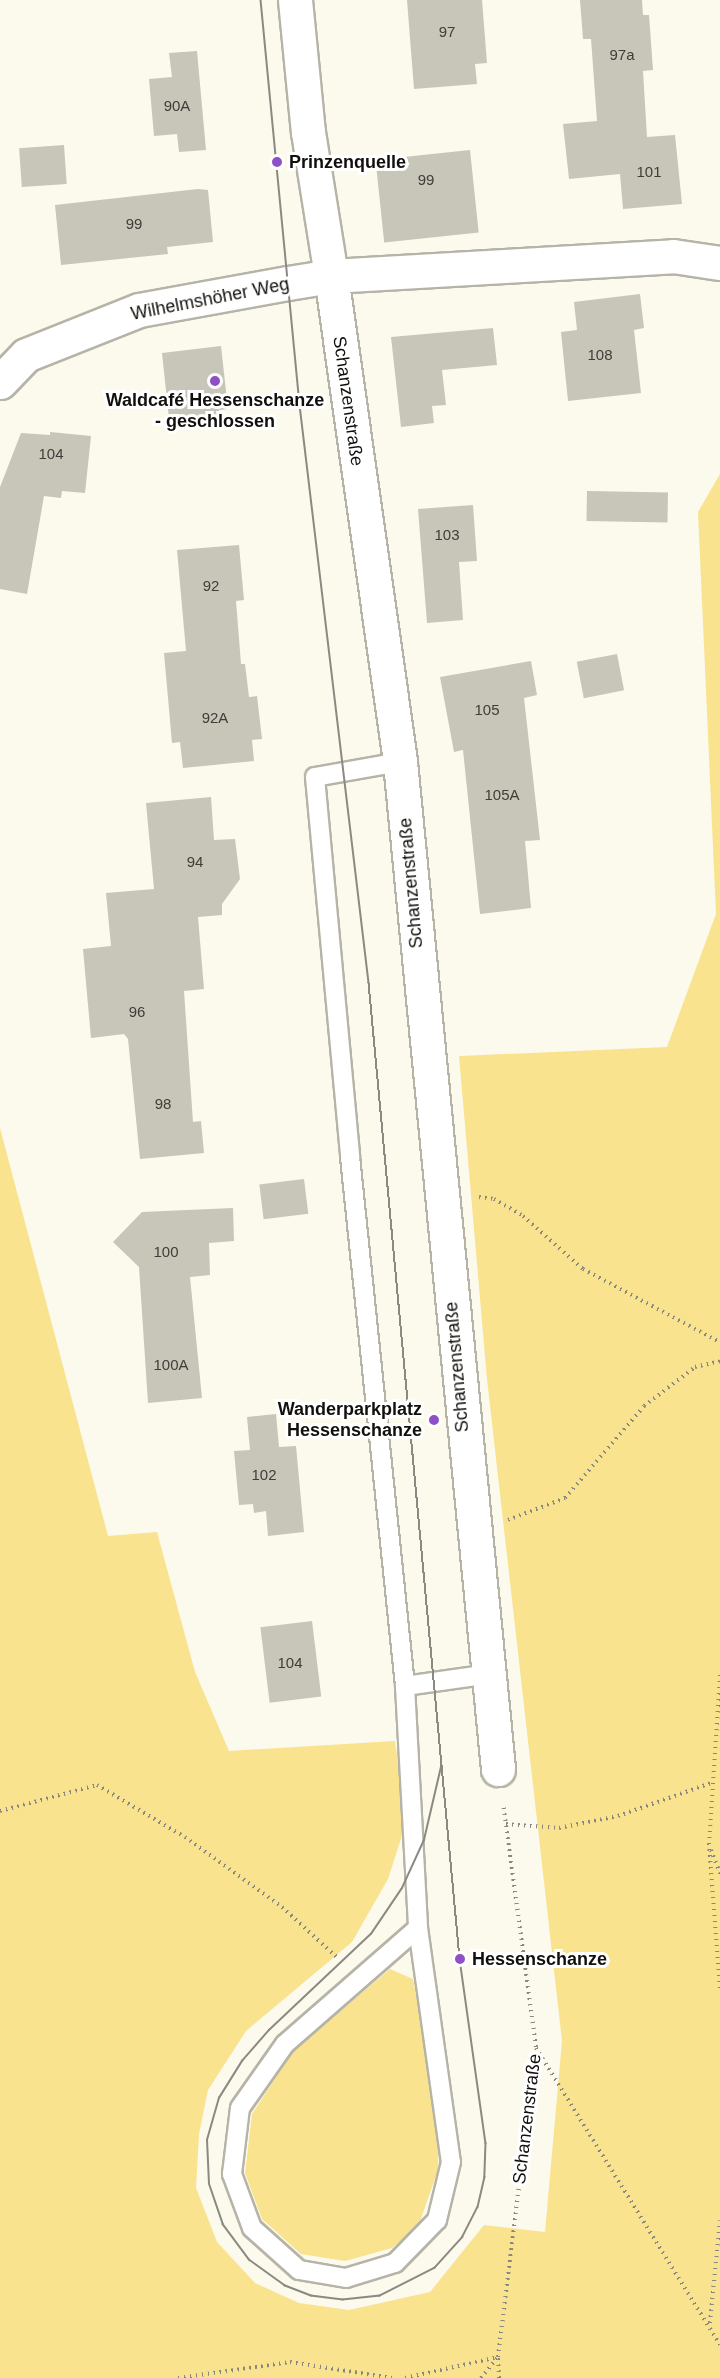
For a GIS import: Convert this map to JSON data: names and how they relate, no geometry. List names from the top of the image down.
{
  "streets": {
    "street": ["Wilhelmshöher Weg", "Schanzenstraße"]
  },
  "crossings": [
    ["Wilhelmshöher Weg", "Schanzenstraße"]
  ],
  "places": [
    "Prinzenquelle",
    "Waldcafé Hessenschanze - geschlossen",
    "Wanderparkplatz Hessenschanze",
    "Hessenschanze"
  ],
  "house_numbers": [
    "97",
    "97a",
    "90A",
    "101",
    "99",
    "99",
    "108",
    "104",
    "103",
    "92",
    "105",
    "92A",
    "105A",
    "94",
    "96",
    "98",
    "100",
    "100A",
    "102",
    "104"
  ]
}
